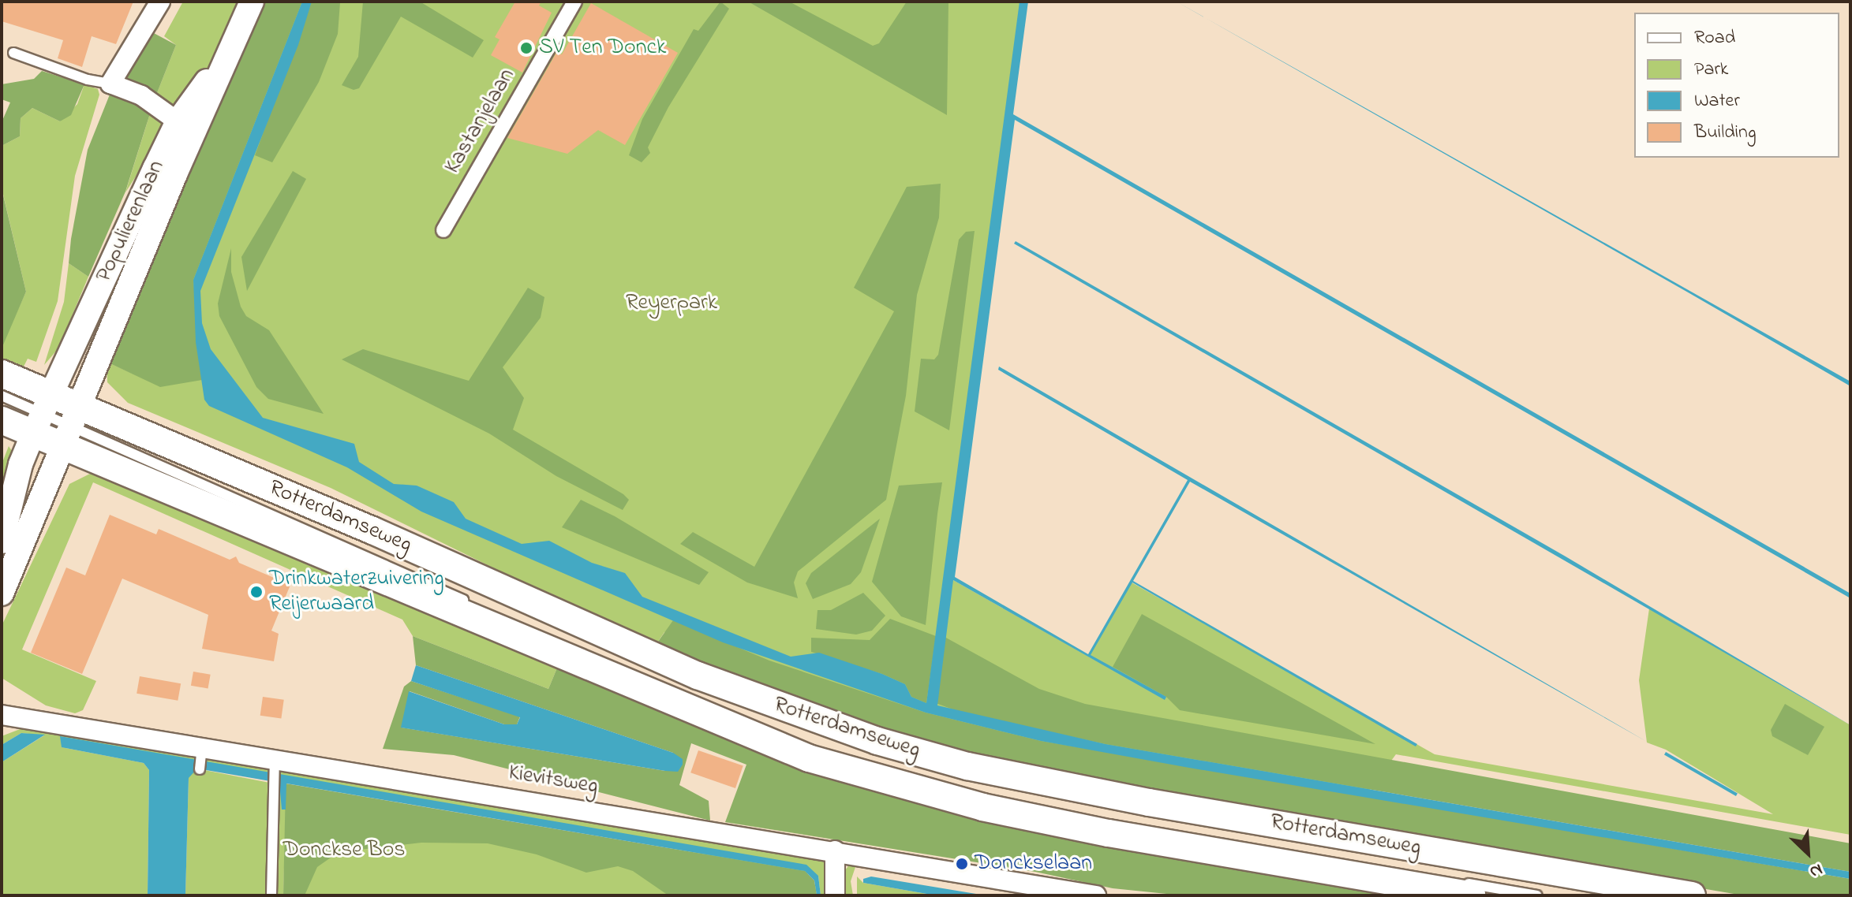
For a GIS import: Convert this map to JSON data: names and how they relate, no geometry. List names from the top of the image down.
{
  "streets": {
    "main road": ["Rotterdamseweg"],
    "street": ["Kastanjelaan", "Populierenlaan", "Kievitsweg"]
  },
  "crossings": [
    ["Populierenlaan", "Rotterdamseweg"]
  ],
  "parks": ["Reyerpark", "Donckse Bos"],
  "places": ["SV Ten Donck", "Drinkwaterzuivering Reijerwaard", "Donckselaan"],
  "legend": [
    "Road",
    "Park",
    "Water",
    "Building"
  ],
  "north": "bottom right"
}
